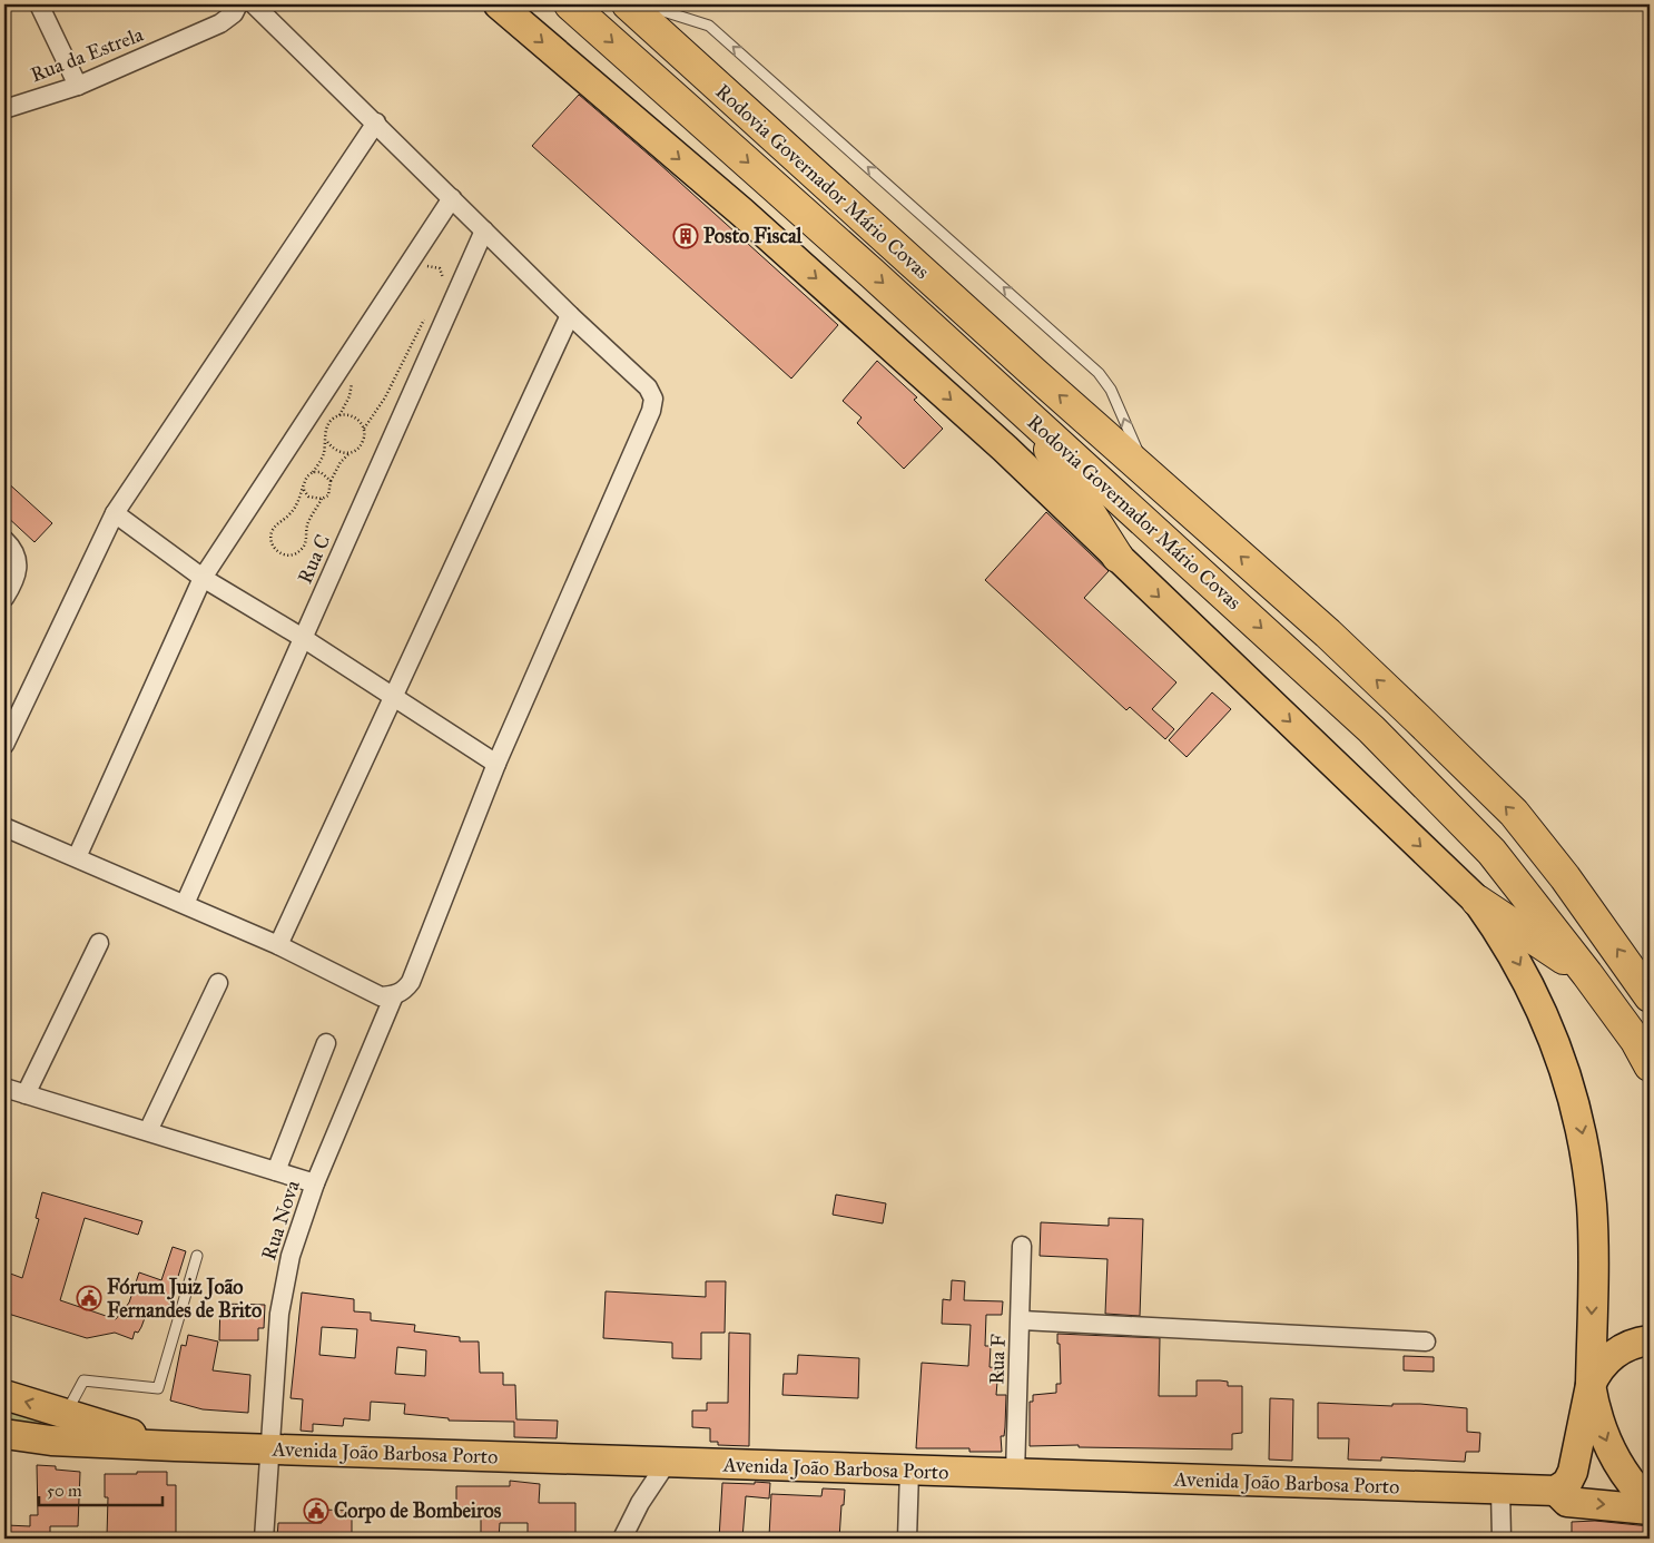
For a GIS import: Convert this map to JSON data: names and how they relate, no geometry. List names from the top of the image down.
{
  "streets": {
    "highway": ["Rodovia Governador Mário Covas"],
    "main road": ["Avenida João Barbosa Porto"],
    "street": [
      "Rua da Estrela",
      "Rua C",
      "Rua Nova",
      "Rua F"
    ]
  },
  "crossings": [
    ["Rua Nova", "Avenida João Barbosa Porto"],
    ["Rua F", "Avenida João Barbosa Porto"]
  ],
  "places": {
    "building": ["Posto Fiscal"],
    "public building": ["Fórum Juiz João Fernandes de Brito", "Corpo de Bombeiros"]
  },
  "scale_bar": "50 m"
}
